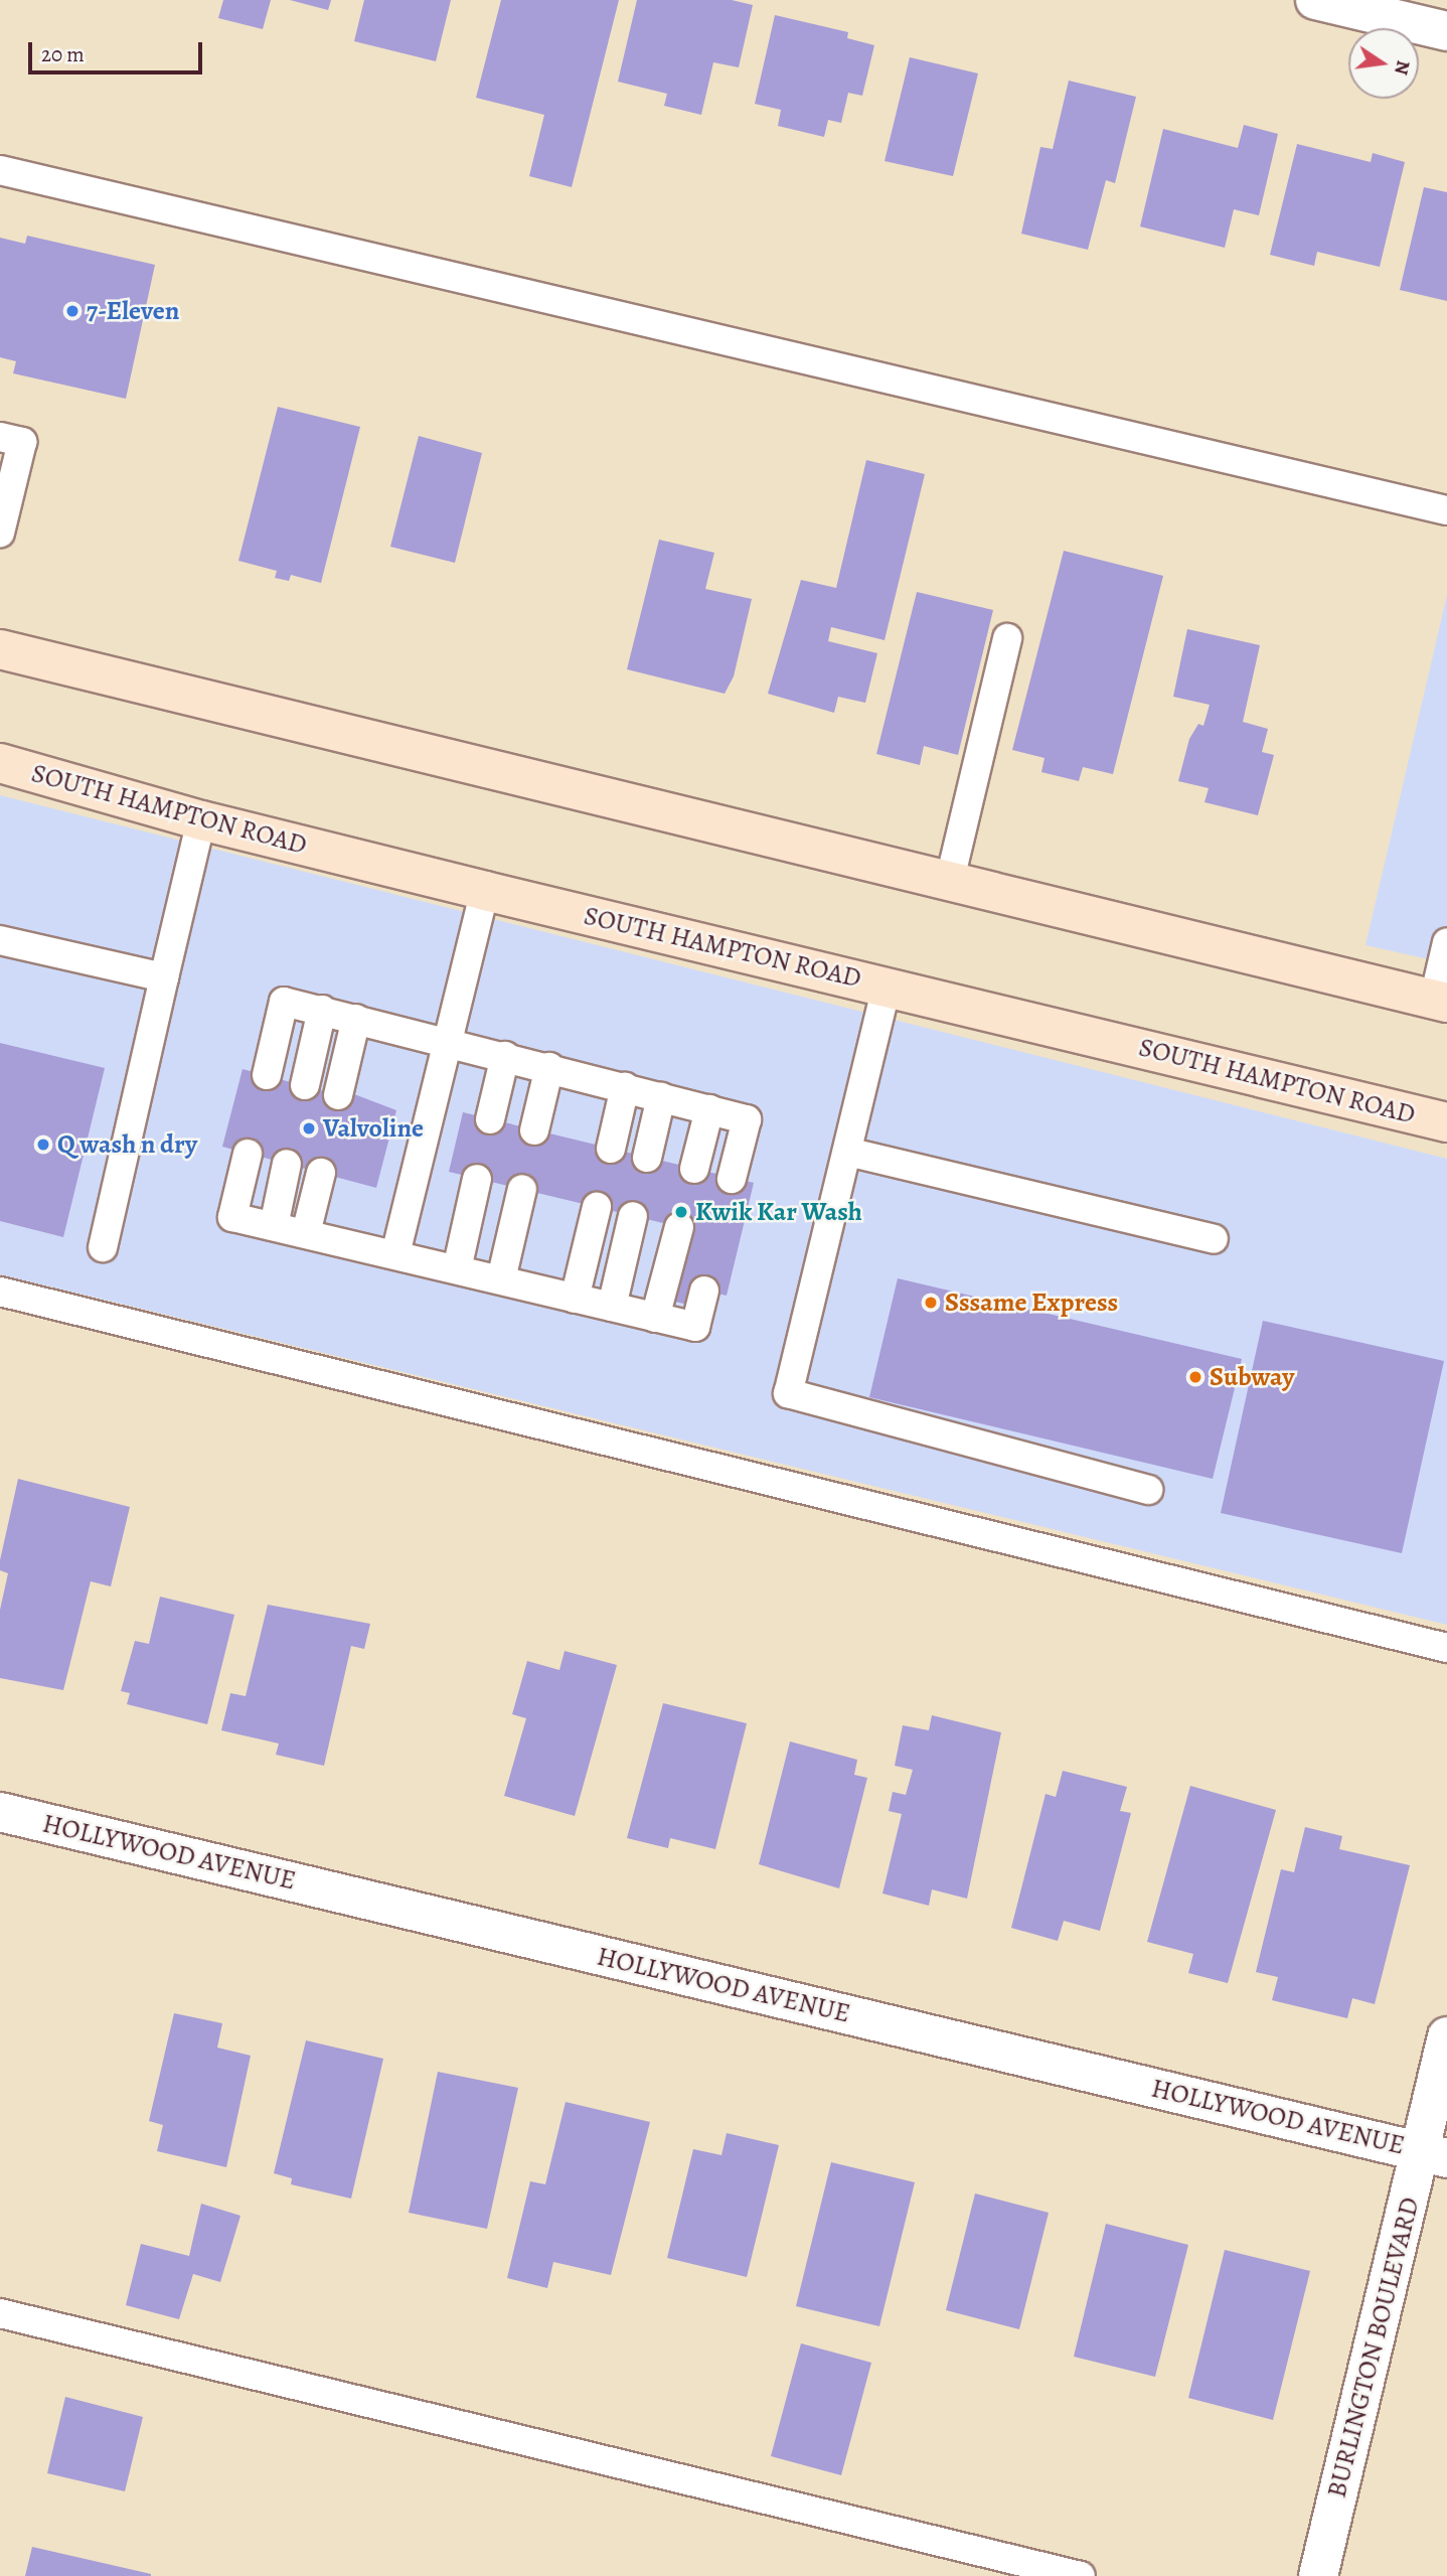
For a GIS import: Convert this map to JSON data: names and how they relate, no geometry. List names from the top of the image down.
{
  "streets": {
    "main road": ["SOUTH HAMPTON ROAD"],
    "street": ["HOLLYWOOD AVENUE", "BURLINGTON BOULEVARD"]
  },
  "crossings": [
    ["HOLLYWOOD AVENUE", "BURLINGTON BOULEVARD"]
  ],
  "places": [
    "7-Eleven",
    "Valvoline",
    "Q wash n dry",
    "Kwik Kar Wash",
    "Sssame Express",
    "Subway"
  ],
  "scale_bar": "20 m",
  "north": "right"
}
